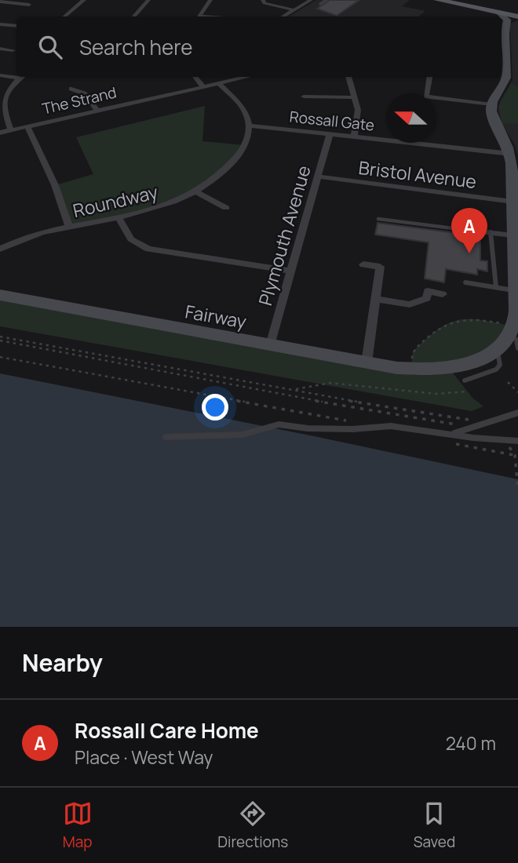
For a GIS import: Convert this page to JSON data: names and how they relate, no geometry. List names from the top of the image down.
{
  "streets": {
    "street": [
      "The Strand",
      "Rossall Gate",
      "Bristol Avenue",
      "Roundway",
      "Plymouth Avenue",
      "Fairway"
    ]
  },
  "crossings": [
    ["Rossall Gate", "Roundway"],
    ["Rossall Gate", "Plymouth Avenue"],
    ["Bristol Avenue", "Plymouth Avenue"],
    ["Plymouth Avenue", "Fairway"]
  ],
  "north": "left",
  "page": {
    "search": "Search here",
    "pins": "A",
    "heading": "Nearby",
    "list": [
      {
        "mark": "A",
        "name": "Rossall Care Home",
        "note": "Place · West Way",
        "value": "240 m"
      }
    ],
    "nav": ["Map", "Directions", "Saved"]
  }
}
